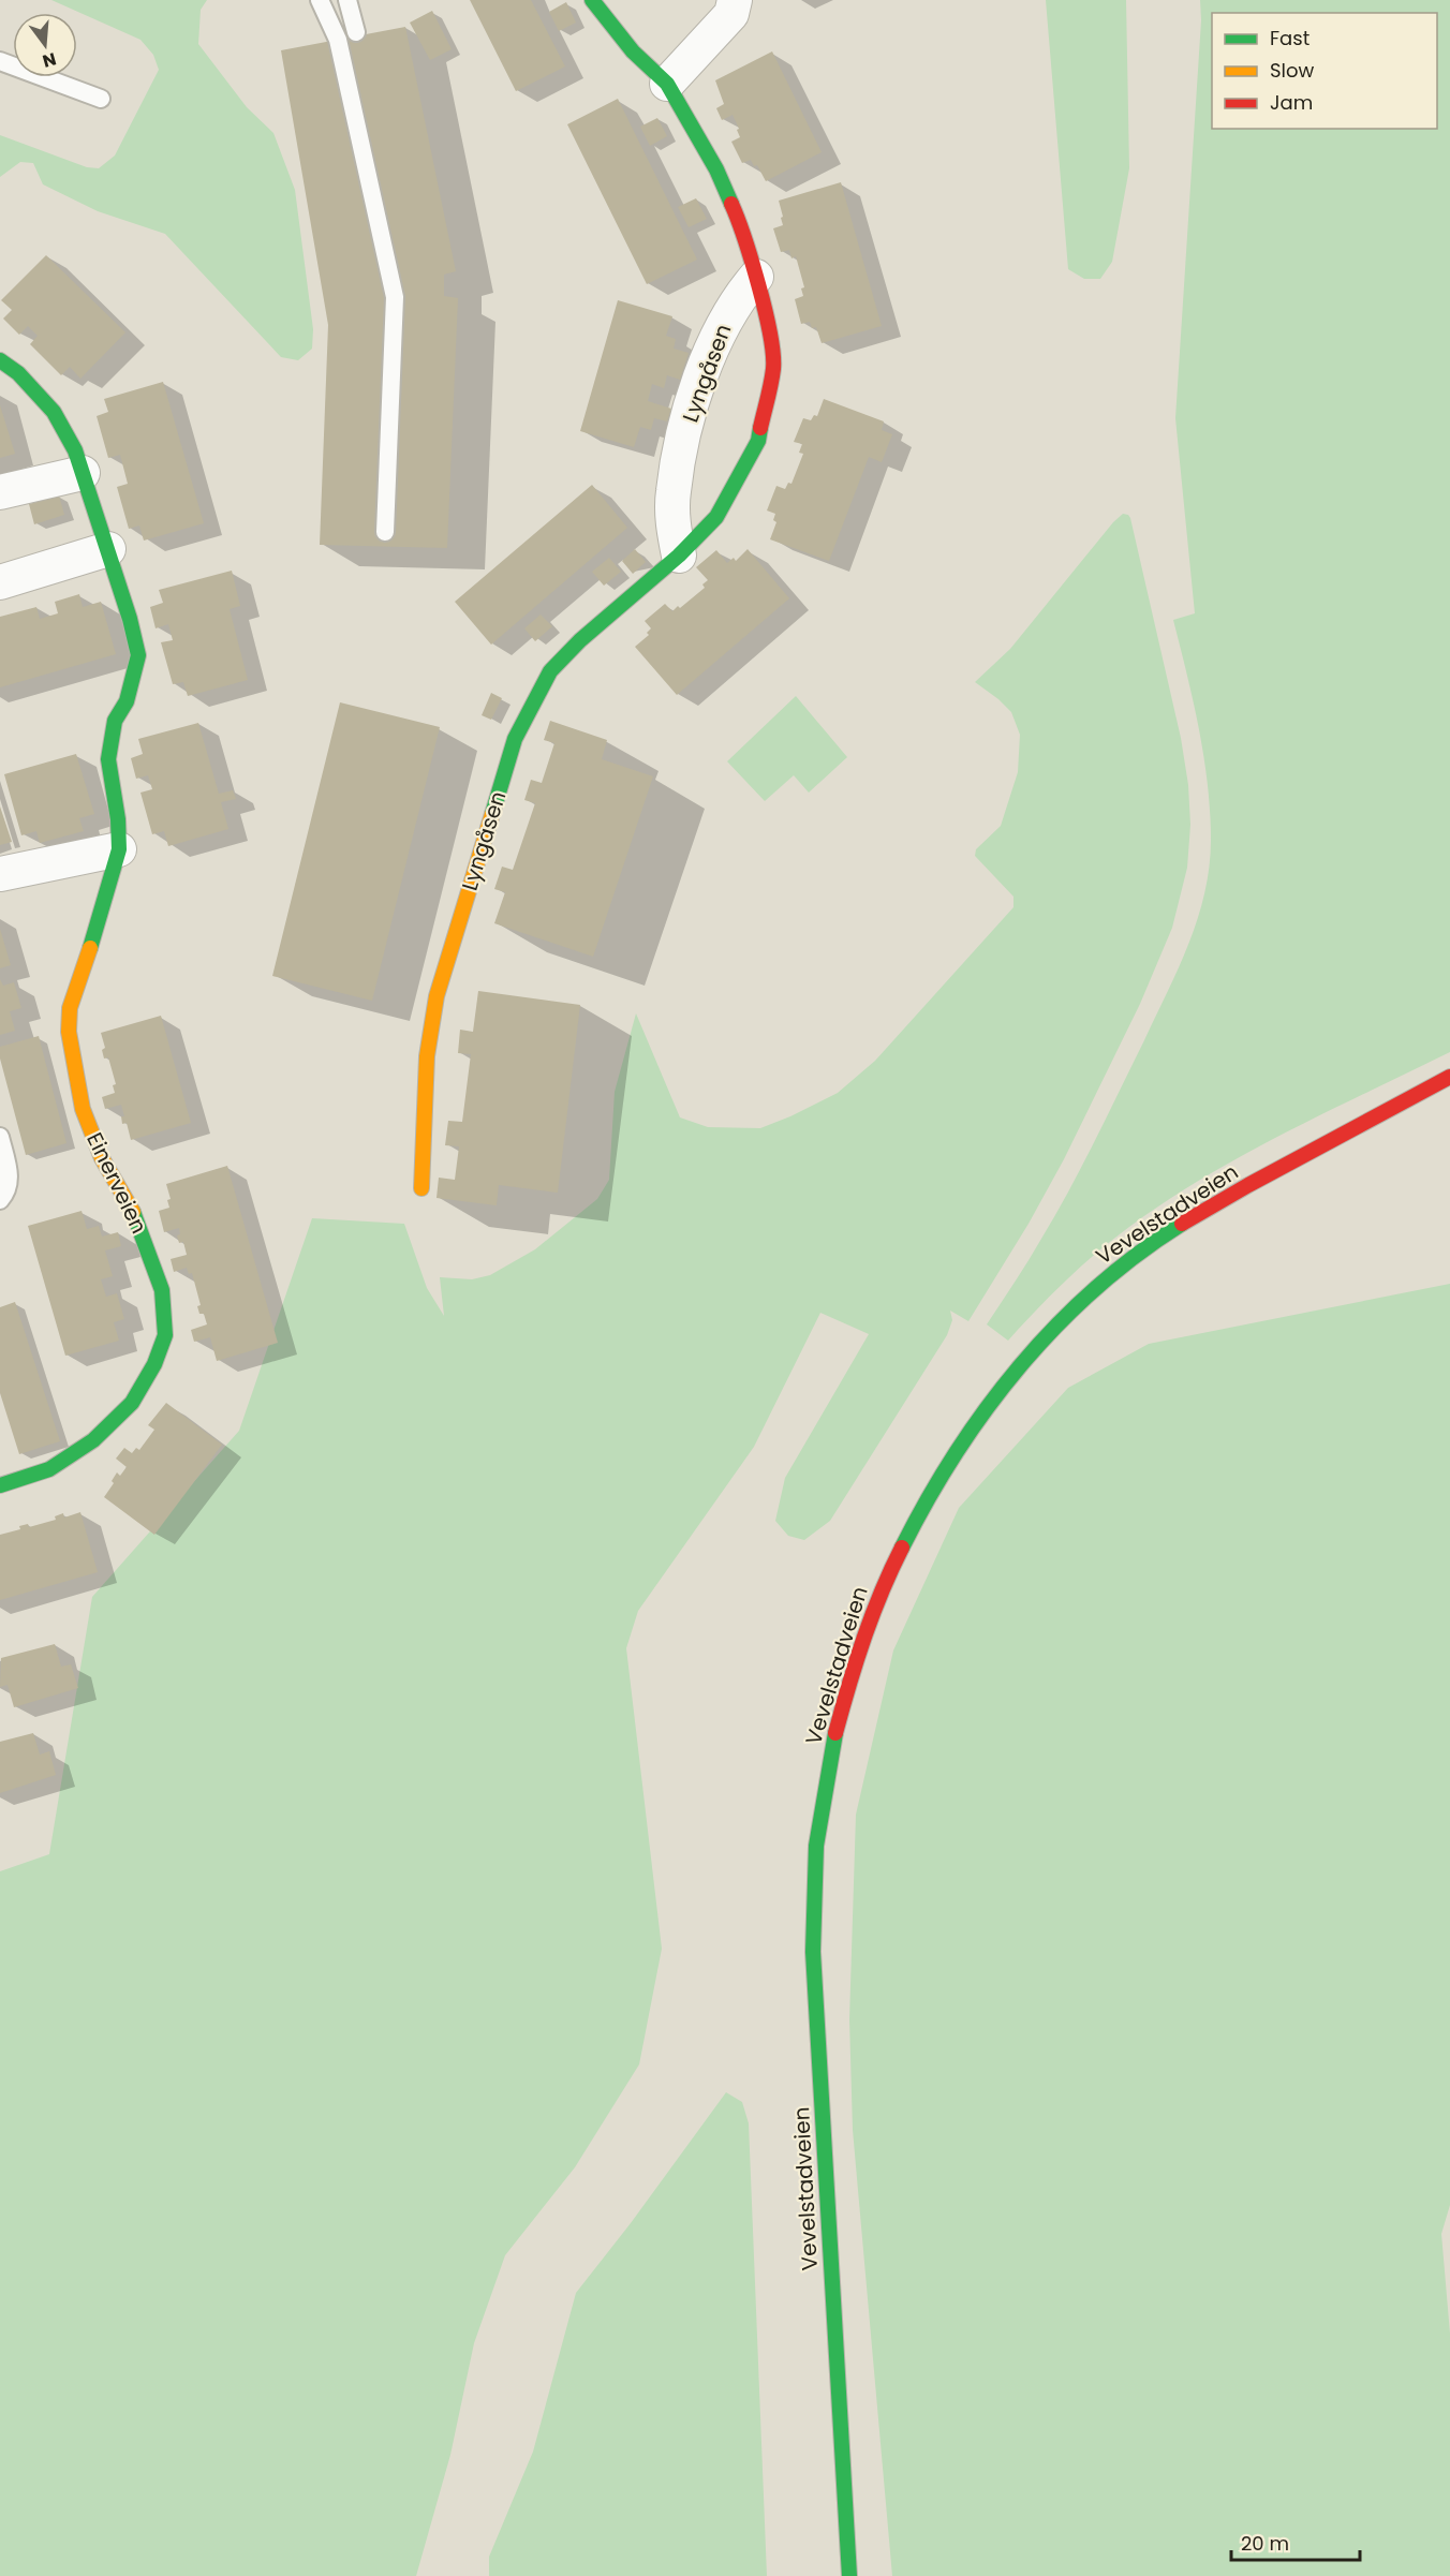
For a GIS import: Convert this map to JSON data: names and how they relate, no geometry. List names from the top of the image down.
{
  "streets": {
    "street": ["Lyngåsen", "Einerveien", "Vevelstadveien"]
  },
  "legend": ["Fast", "Slow", "Jam"],
  "scale_bar": "20 m",
  "north": "bottom"
}
